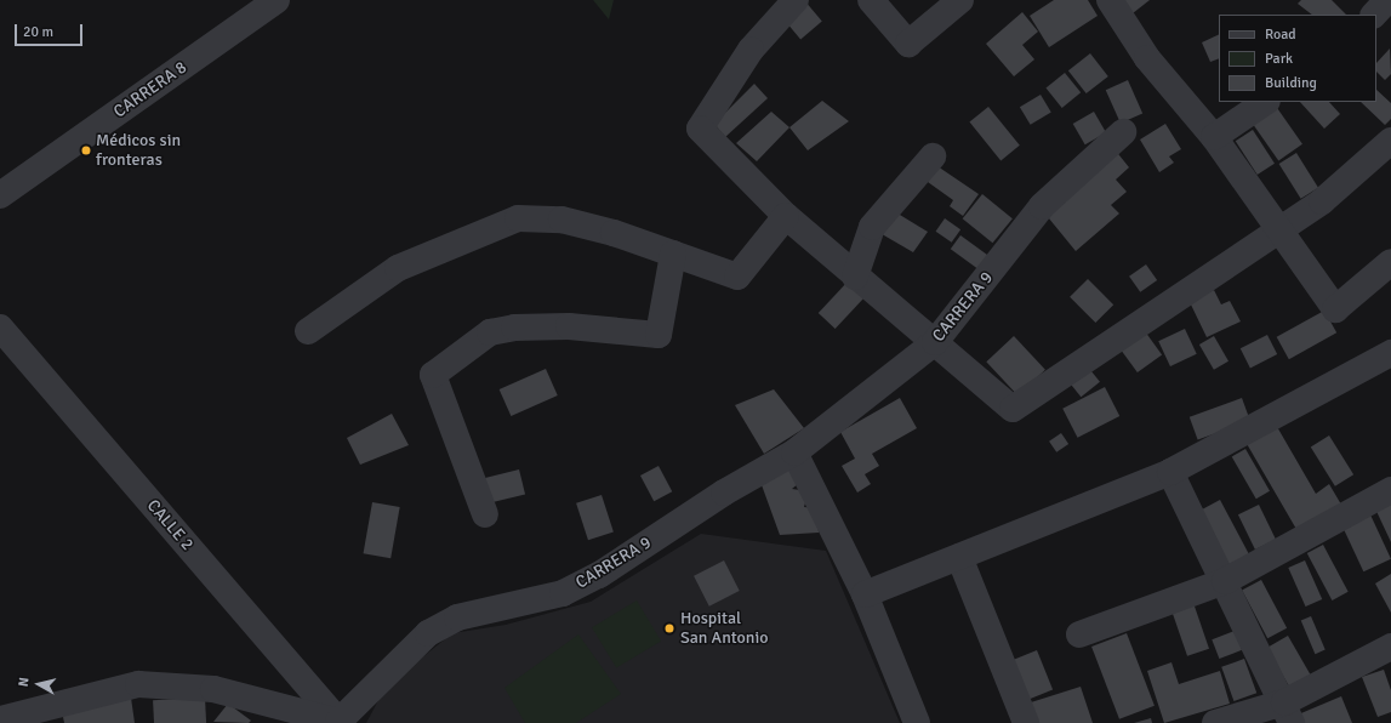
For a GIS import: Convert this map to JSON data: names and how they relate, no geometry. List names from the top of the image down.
{
  "streets": {
    "street": ["CARRERA 8", "CARRERA 9", "CALLE 2"]
  },
  "crossings": [
    ["CARRERA 9", "CALLE 2"]
  ],
  "places": ["Médicos sin fronteras", "Hospital San Antonio"],
  "legend": ["Road", "Park", "Building"],
  "scale_bar": "20 m",
  "north": "left"
}
